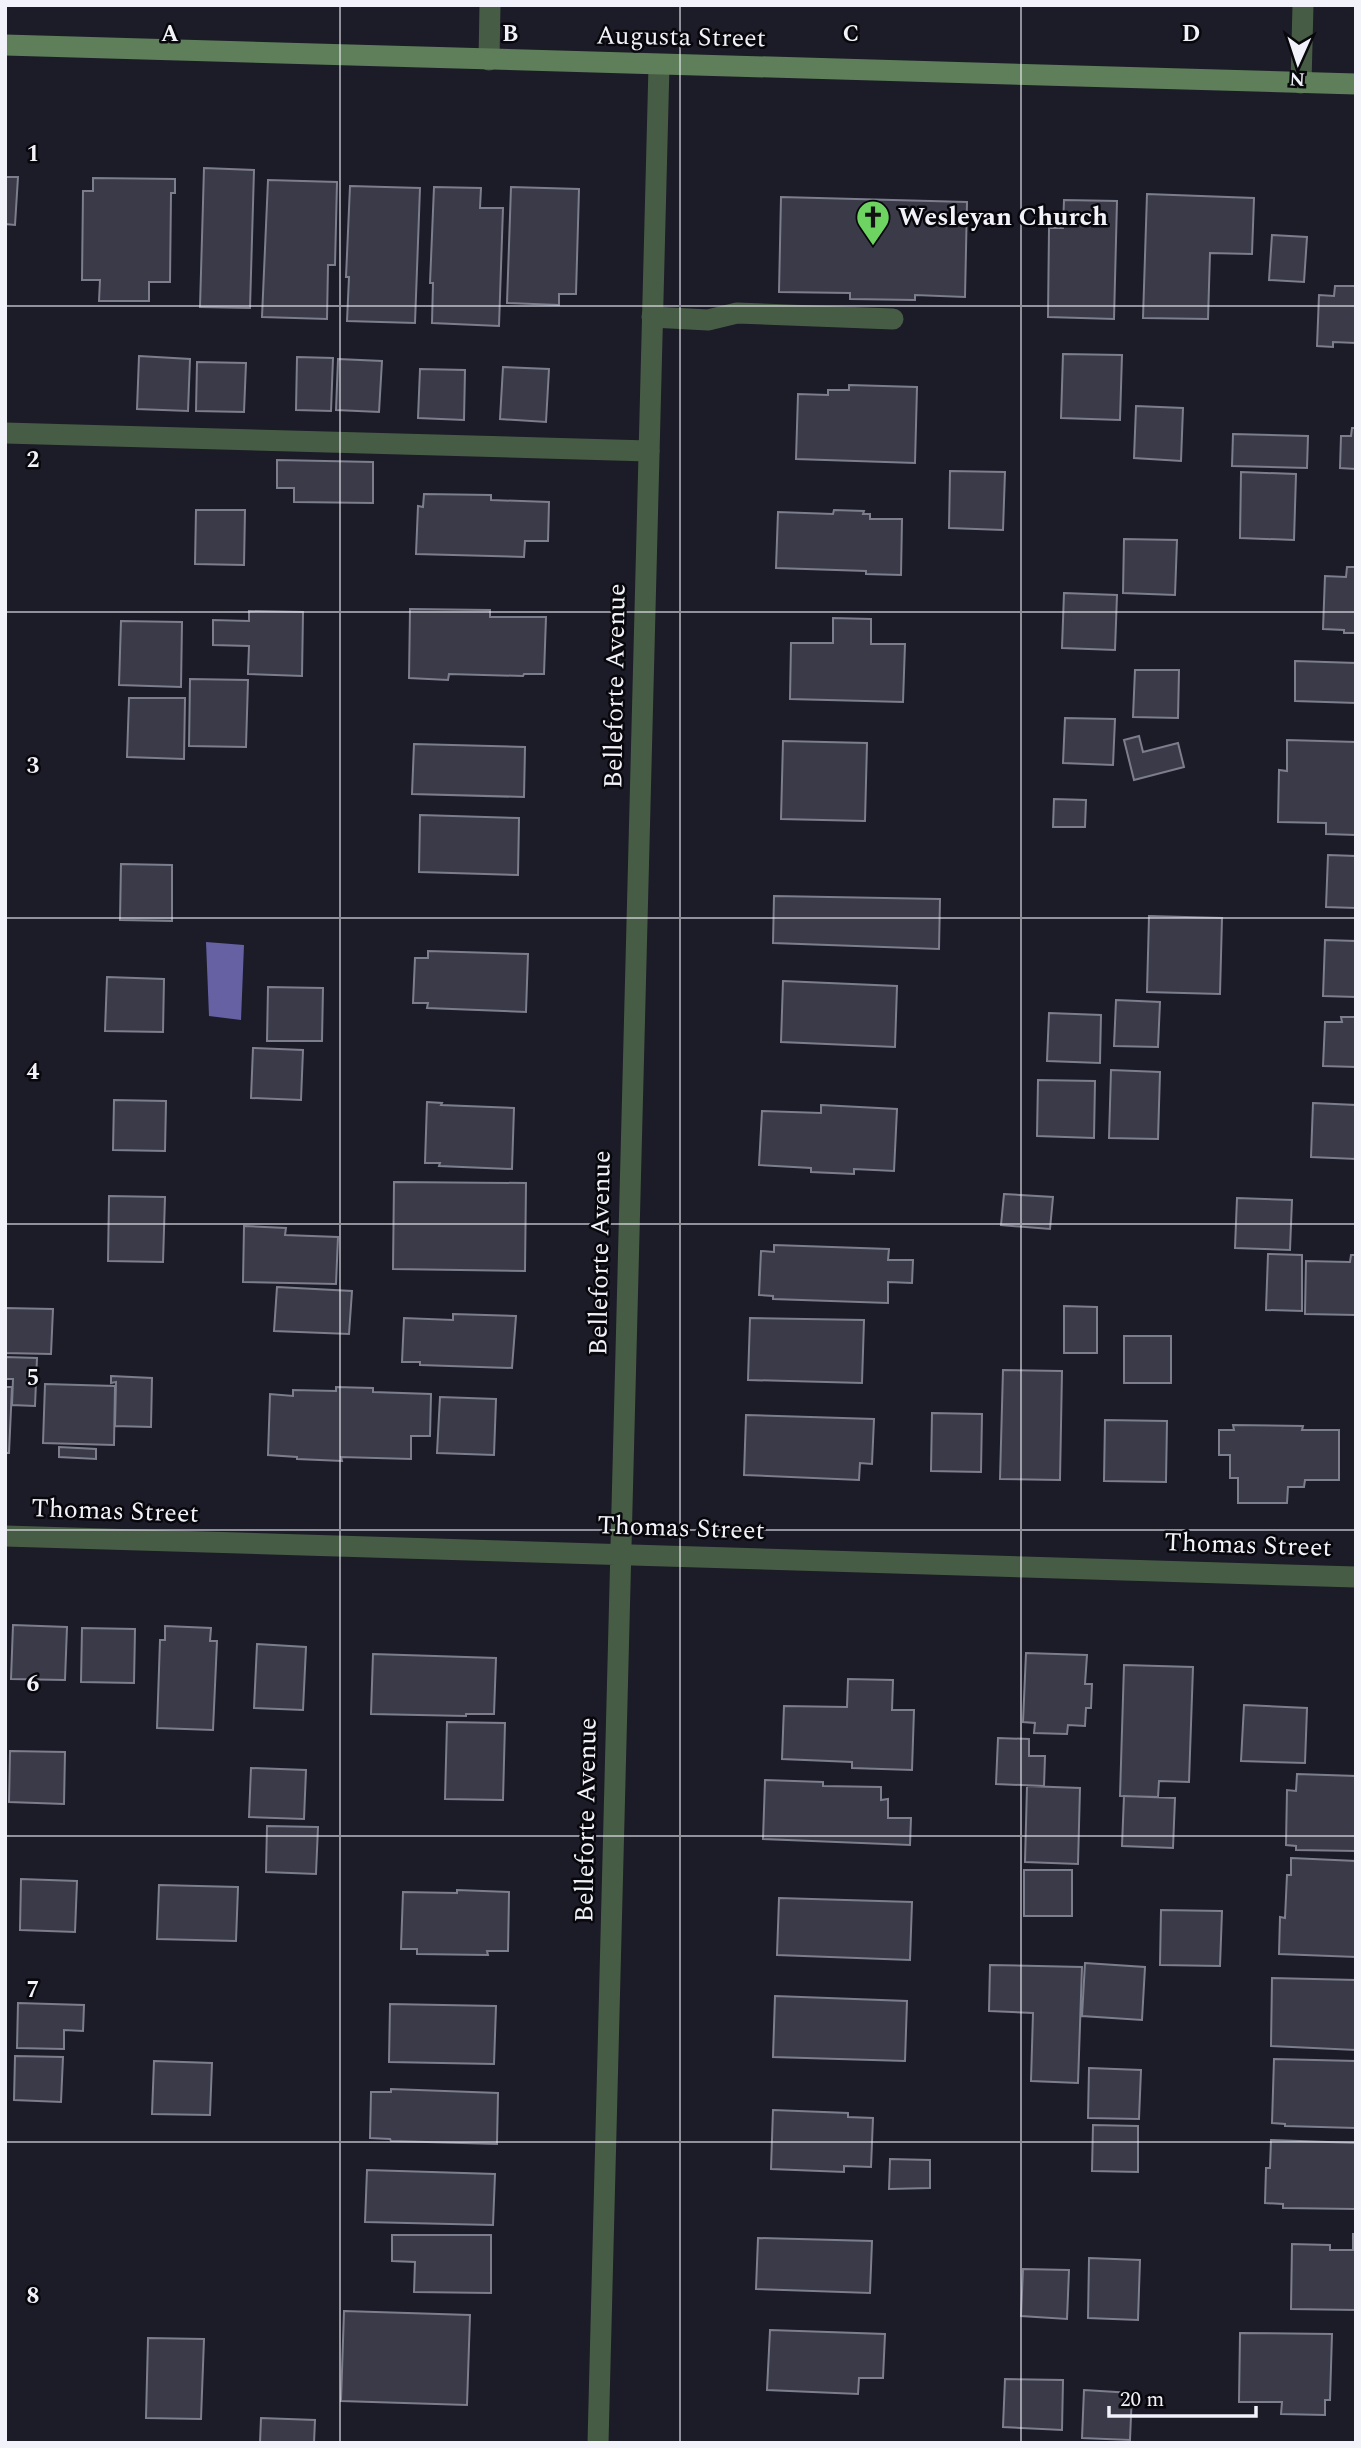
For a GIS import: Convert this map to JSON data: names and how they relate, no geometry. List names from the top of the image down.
{
  "streets": {
    "street": ["Augusta Street", "Belleforte Avenue", "Thomas Street"]
  },
  "crossings": [
    ["Augusta Street", "Belleforte Avenue"],
    ["Belleforte Avenue", "Thomas Street"]
  ],
  "places": {
    "church": ["Wesleyan Church"]
  },
  "scale_bar": "20 m",
  "north": "bottom",
  "grid": {
    "columns": [
      "A",
      "B",
      "C",
      "D"
    ],
    "rows": [
      "1",
      "2",
      "3",
      "4",
      "5",
      "6",
      "7",
      "8"
    ]
  }
}
